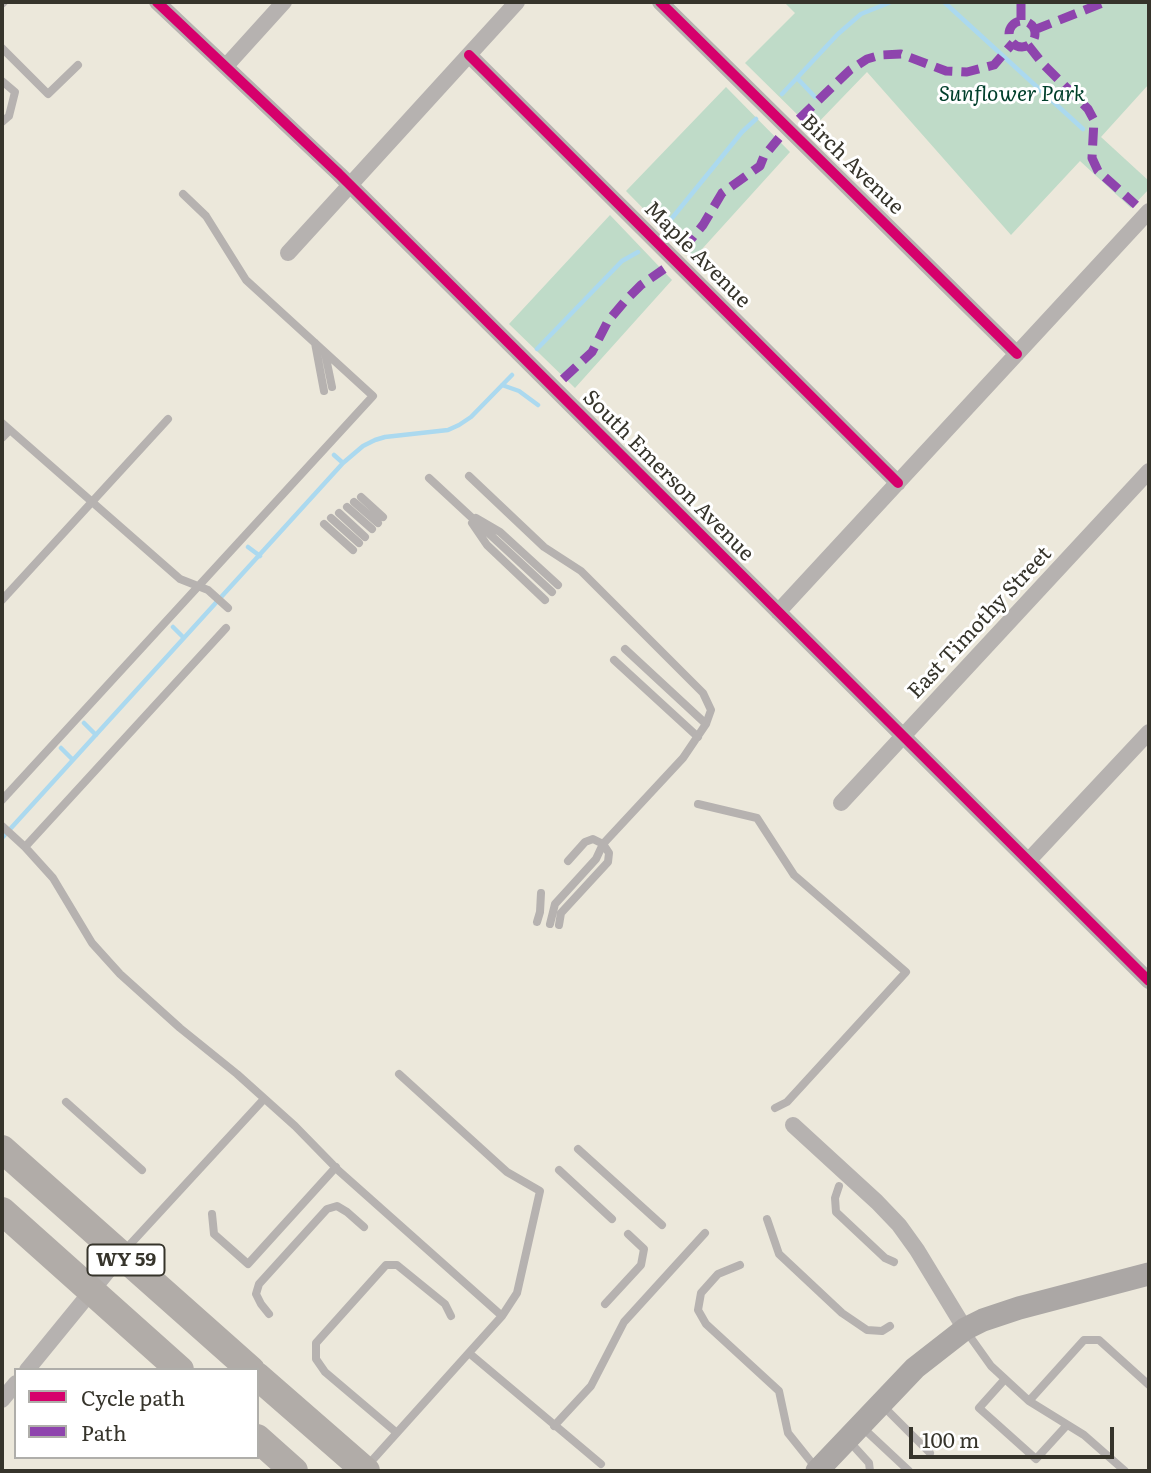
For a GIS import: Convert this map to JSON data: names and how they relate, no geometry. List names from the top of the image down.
{
  "streets": {
    "highway": ["WY 59"],
    "street": [
      "Birch Avenue",
      "Maple Avenue",
      "South Emerson Avenue",
      "East Timothy Street"
    ]
  },
  "crossings": [
    ["South Emerson Avenue", "East Timothy Street"]
  ],
  "parks": ["Sunflower Park"],
  "legend": ["Cycle path", "Path"],
  "scale_bar": "100 m"
}
